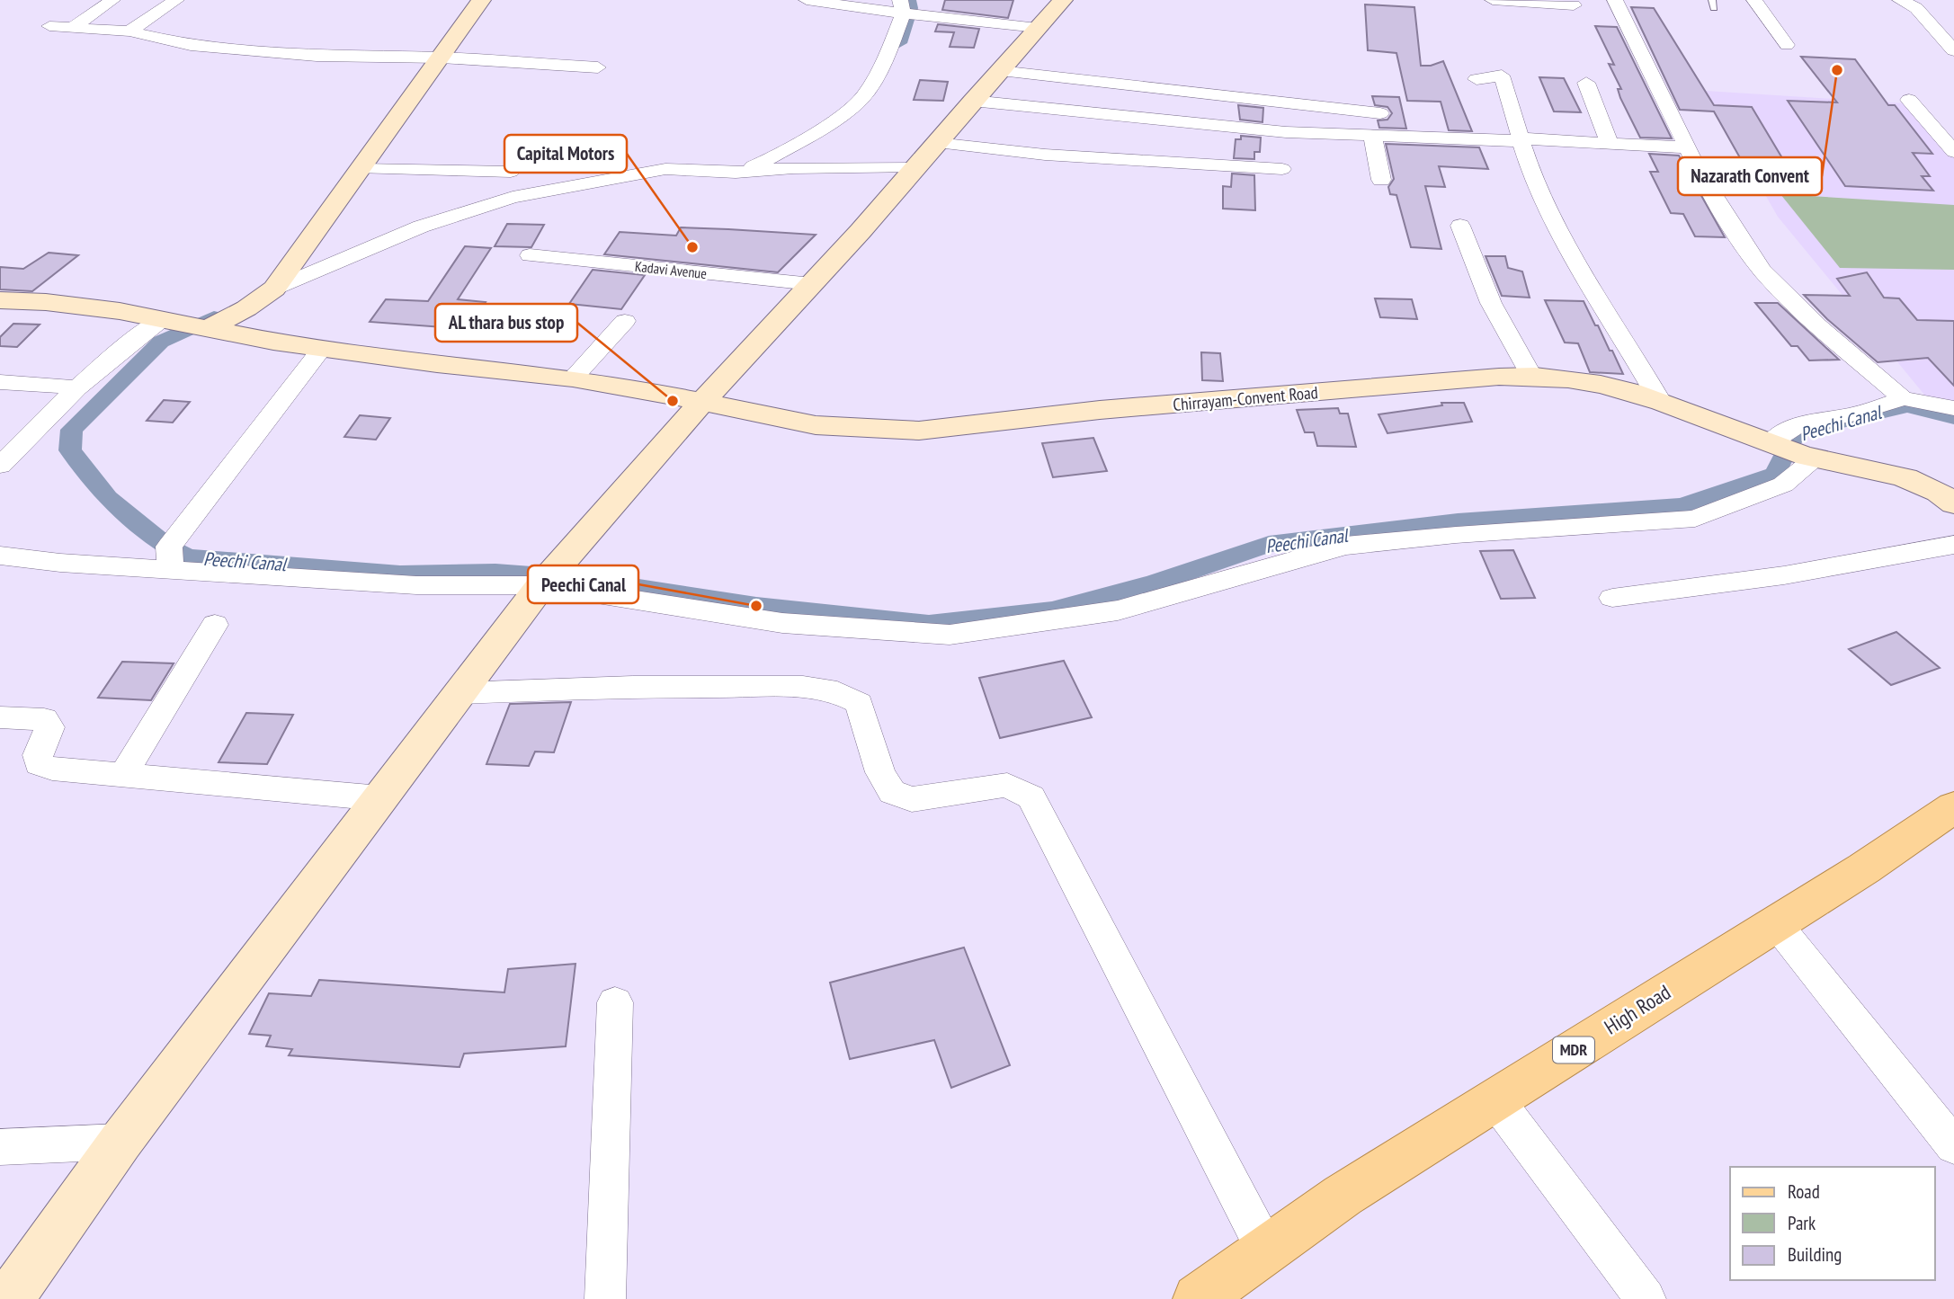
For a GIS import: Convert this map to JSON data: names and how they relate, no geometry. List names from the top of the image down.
{
  "streets": {
    "main road": ["High Road", "MDR"],
    "street": ["Kadavi Avenue", "Chirrayam-Convent Road"]
  },
  "water": ["Peechi Canal"],
  "places": [
    "Nazarath Convent",
    "Capital Motors",
    "AL thara bus stop",
    "Peechi Canal"
  ],
  "legend": ["Road", "Park", "Building"]
}
